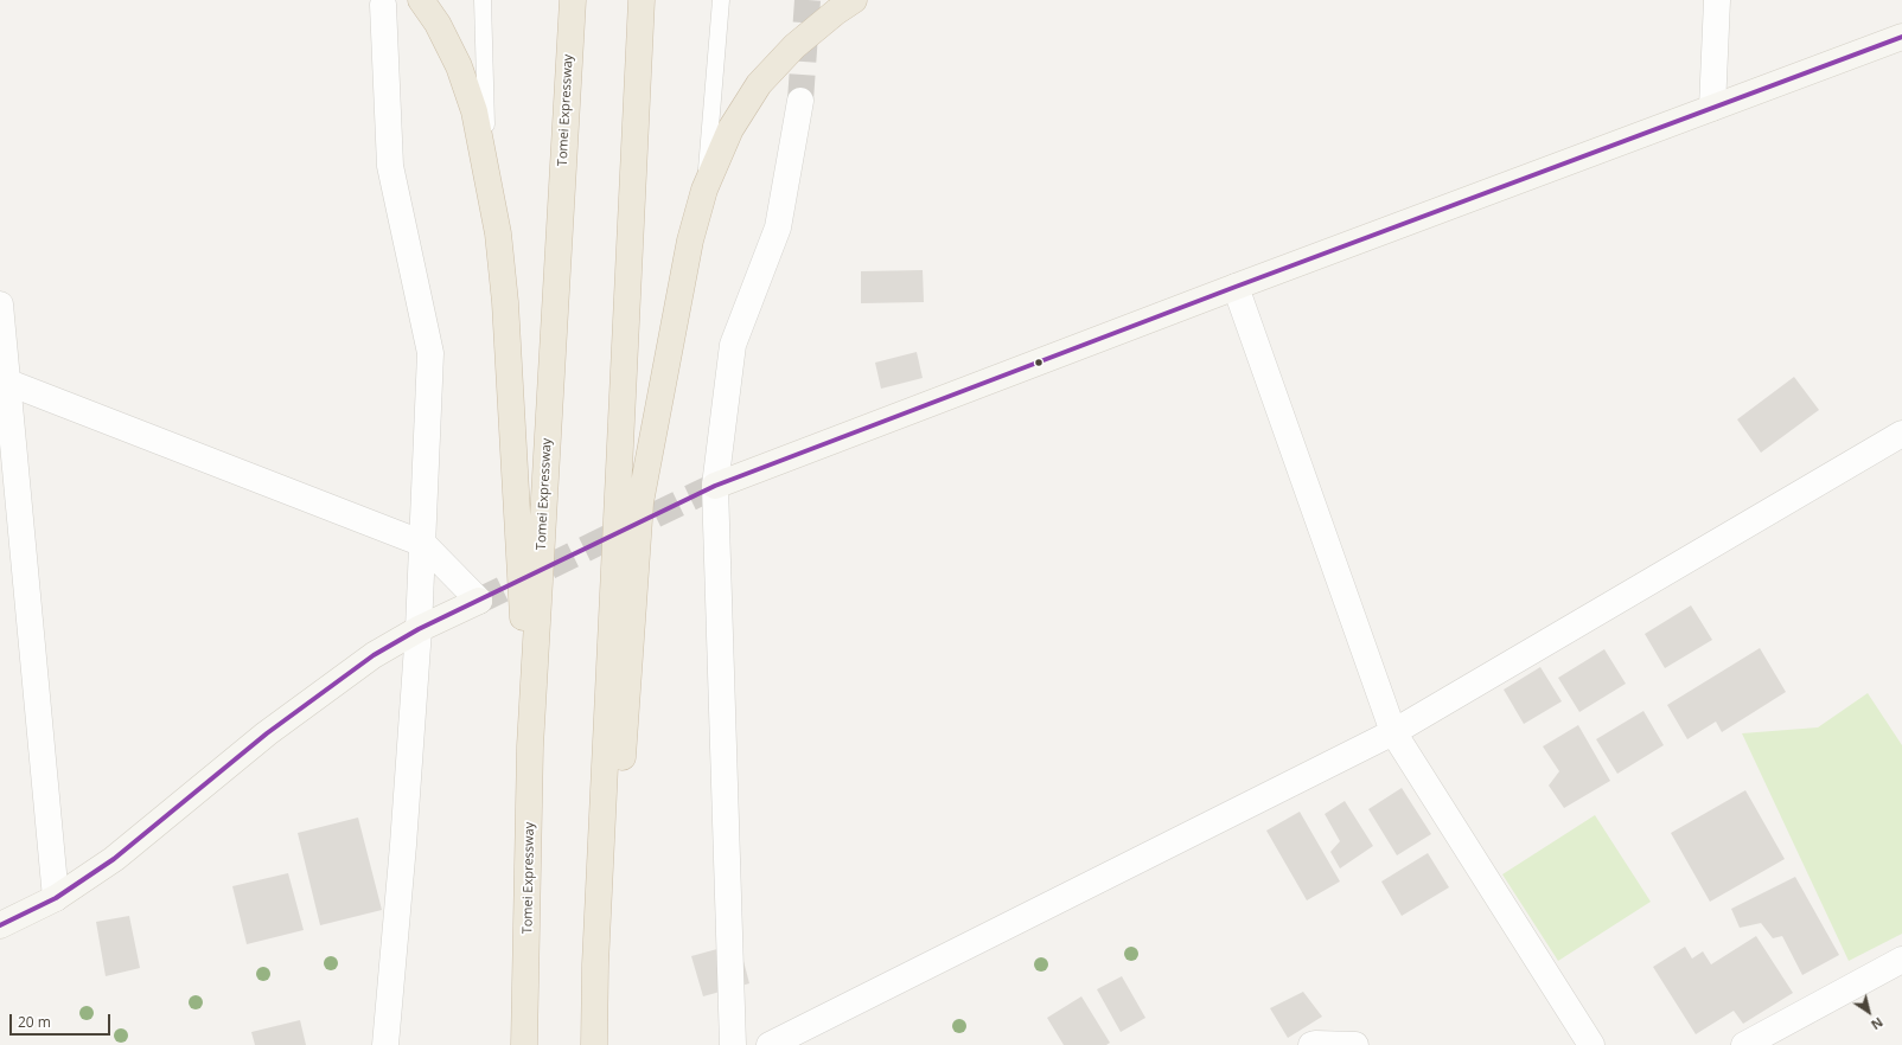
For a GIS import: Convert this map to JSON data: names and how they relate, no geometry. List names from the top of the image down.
{
  "streets": {
    "highway": ["Tomei Expressway"]
  },
  "scale_bar": "20 m",
  "north": "bottom right"
}
